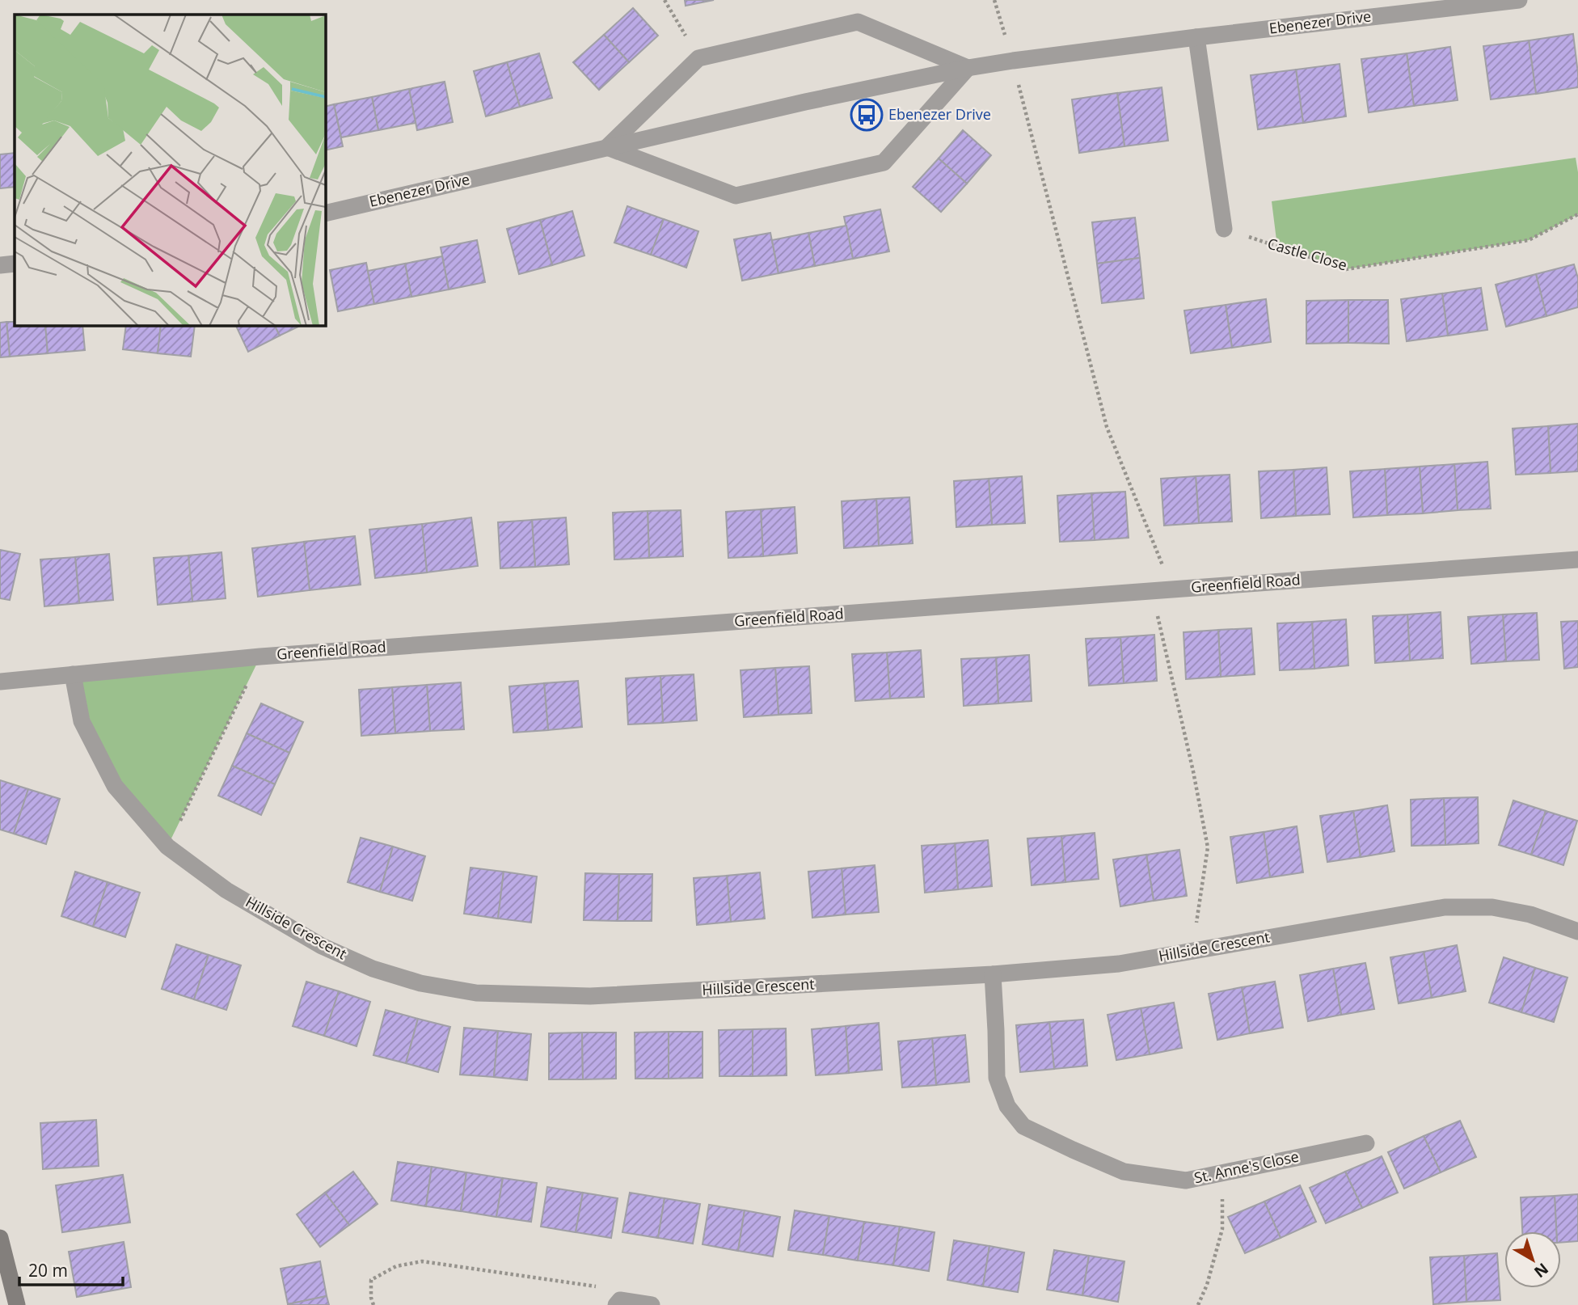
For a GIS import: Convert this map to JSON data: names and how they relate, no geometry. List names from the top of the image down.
{
  "streets": {
    "street": [
      "Ebenezer Drive",
      "Greenfield Road",
      "Hillside Crescent",
      "St. Anne's Close"
    ],
    "path": ["Castle Close"]
  },
  "crossings": [
    ["Greenfield Road", "Hillside Crescent"],
    ["Hillside Crescent", "St. Anne's Close"]
  ],
  "places": {
    "bus stop": ["Ebenezer Drive"]
  },
  "scale_bar": "20 m",
  "north": "bottom right"
}
